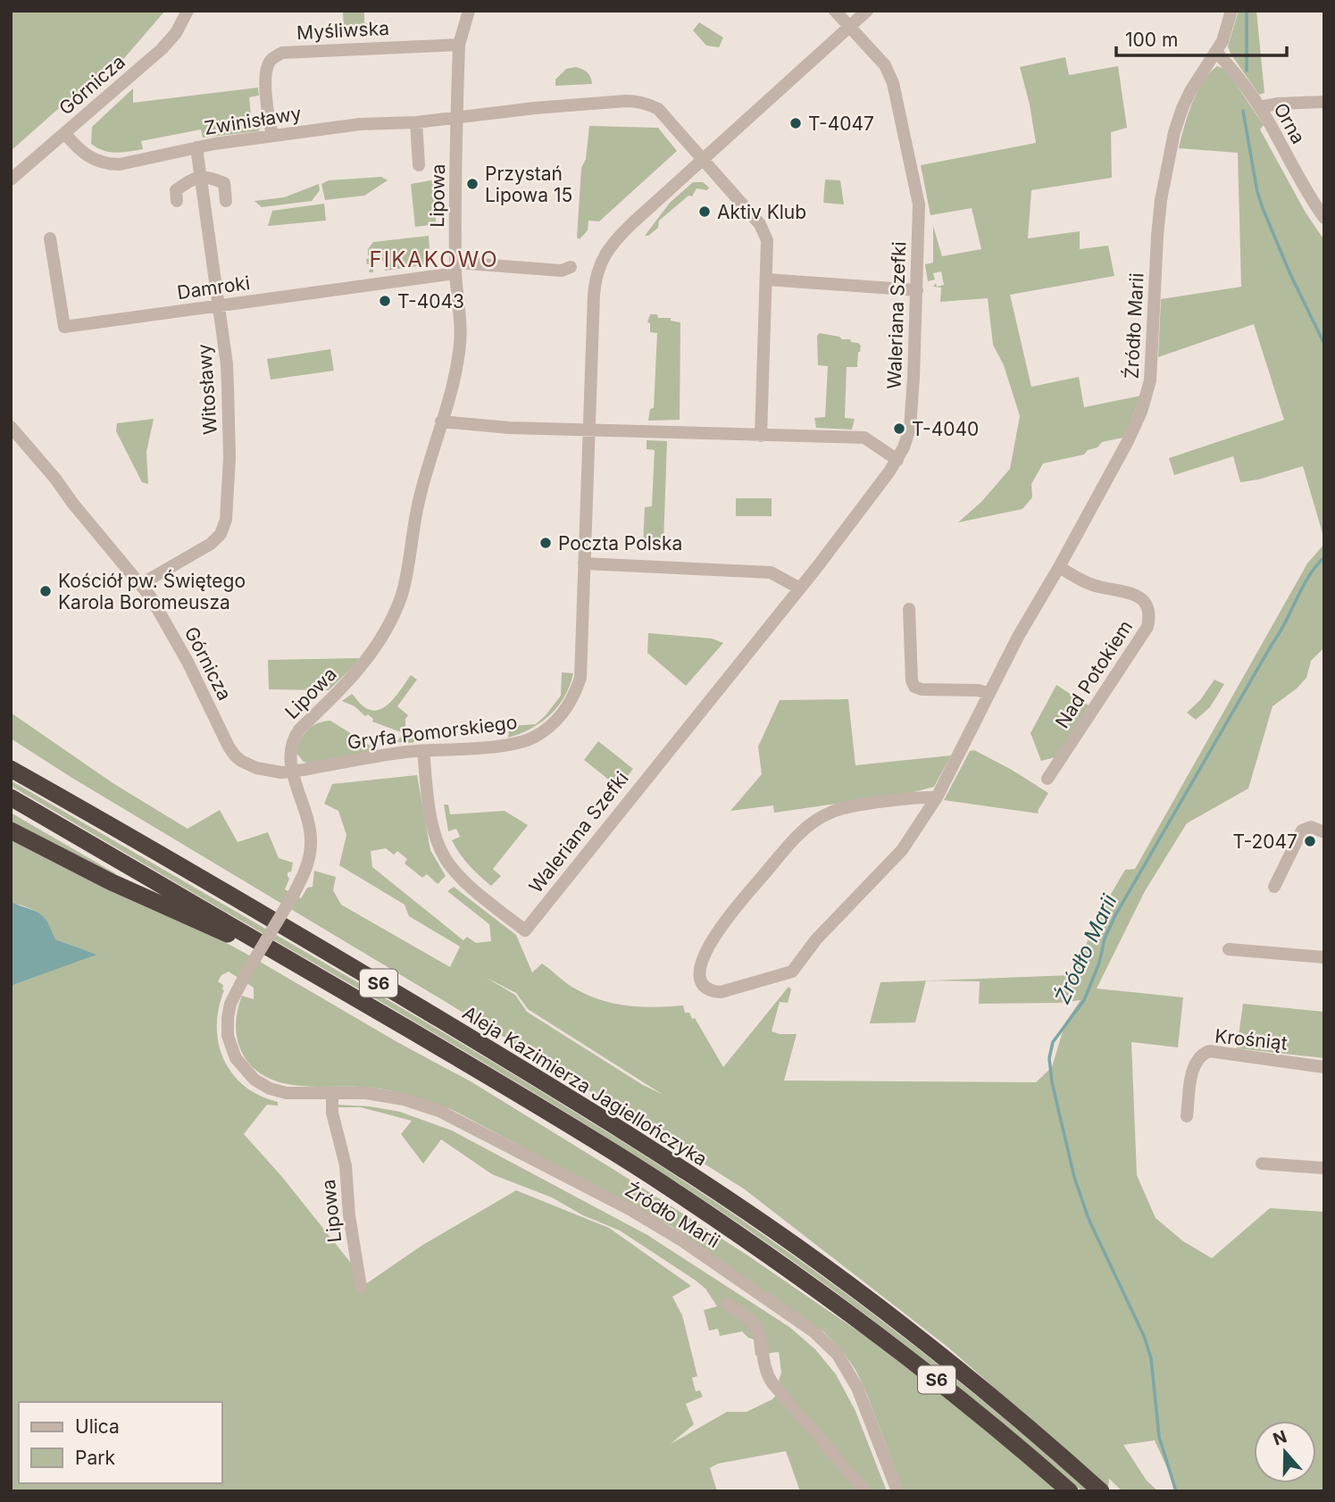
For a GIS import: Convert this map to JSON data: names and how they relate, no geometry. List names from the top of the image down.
{
  "streets": {
    "highway": ["S6", "Aleja Kazimierza Jagiellończyka"],
    "street": [
      "Myśliwska",
      "Górnicza",
      "Zwinisławy",
      "Orna",
      "Lipowa",
      "Damroki",
      "Waleriana Szefki",
      "Źródło Marii",
      "Witosławy",
      "Nad Potokiem",
      "Gryfa Pomorskiego",
      "Krośniąt"
    ]
  },
  "crossings": [
    ["Myśliwska", "Zwinisławy"],
    ["Górnicza", "Zwinisławy"],
    ["Górnicza", "Lipowa"],
    ["Górnicza", "Witosławy"],
    ["Górnicza", "Gryfa Pomorskiego"],
    ["Zwinisławy", "Lipowa"],
    ["Zwinisławy", "Witosławy"],
    ["Orna", "Źródło Marii"],
    ["Lipowa", "Damroki"],
    ["Lipowa", "Źródło Marii"],
    ["Lipowa", "Gryfa Pomorskiego"],
    ["Damroki", "Witosławy"],
    ["Waleriana Szefki", "Gryfa Pomorskiego"],
    ["Źródło Marii", "Nad Potokiem"]
  ],
  "districts": ["FIKAKOWO"],
  "water": ["Źródło Marii"],
  "places": [
    "T-4047",
    "Przystań Lipowa 15",
    "Aktiv Klub",
    "T-4043",
    "T-4040",
    "Poczta Polska",
    "Kościół pw. Świętego Karola Boromeusza",
    "T-2047"
  ],
  "legend": ["Ulica", "Park"],
  "scale_bar": "100 m",
  "north": "top"
}
